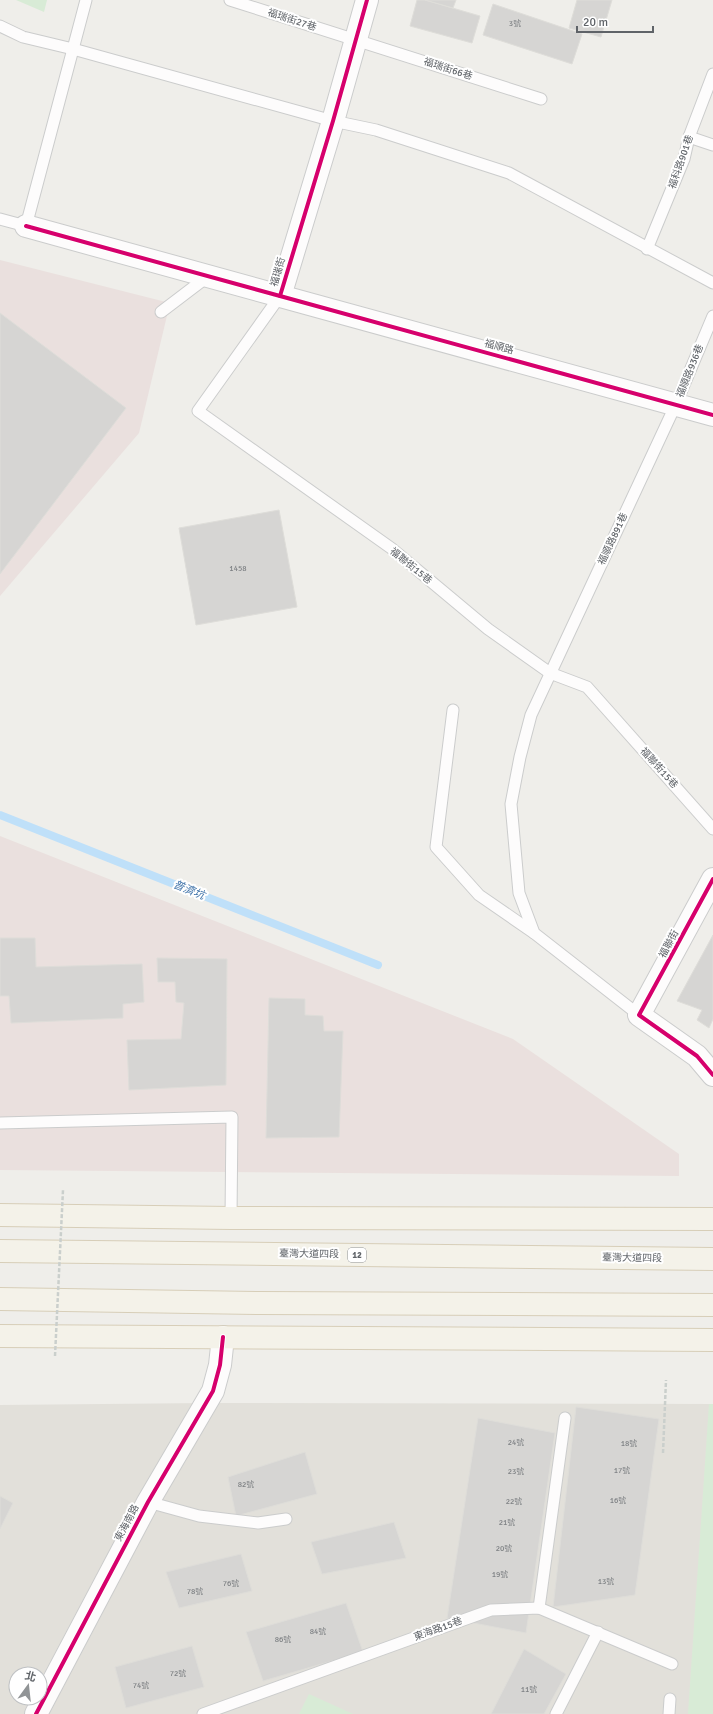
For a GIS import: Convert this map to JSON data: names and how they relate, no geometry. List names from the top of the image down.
{
  "streets": {
    "main road": ["臺灣大道四段", "12"],
    "street": [
      "福瑞街",
      "福順路",
      "福聯街",
      "東海南路"
    ],
    "lane": [
      "福瑞街27巷",
      "福瑞街66巷",
      "福科路901巷",
      "福順路936巷",
      "福順路891巷",
      "福聯街15巷",
      "東海路15巷"
    ]
  },
  "crossings": [
    ["福瑞街27巷", "福瑞街66巷"],
    ["福瑞街27巷", "福瑞街"],
    ["福瑞街66巷", "福瑞街"],
    ["福瑞街", "福順路"],
    ["福瑞街", "福聯街15巷"],
    ["福順路", "福順路936巷"],
    ["福順路", "福順路891巷"],
    ["福順路", "福聯街15巷"],
    ["福順路936巷", "福順路891巷"],
    ["福順路891巷", "福聯街15巷"]
  ],
  "water": ["普濟坑"],
  "house_numbers": [
    "3號",
    "1458",
    "24號",
    "18號",
    "17號",
    "23號",
    "82號",
    "16號",
    "22號",
    "21號",
    "20號",
    "19號",
    "13號",
    "76號",
    "78號",
    "84號",
    "86號",
    "72號",
    "74號",
    "11號"
  ],
  "scale_bar": "20 m",
  "north": "top"
}
